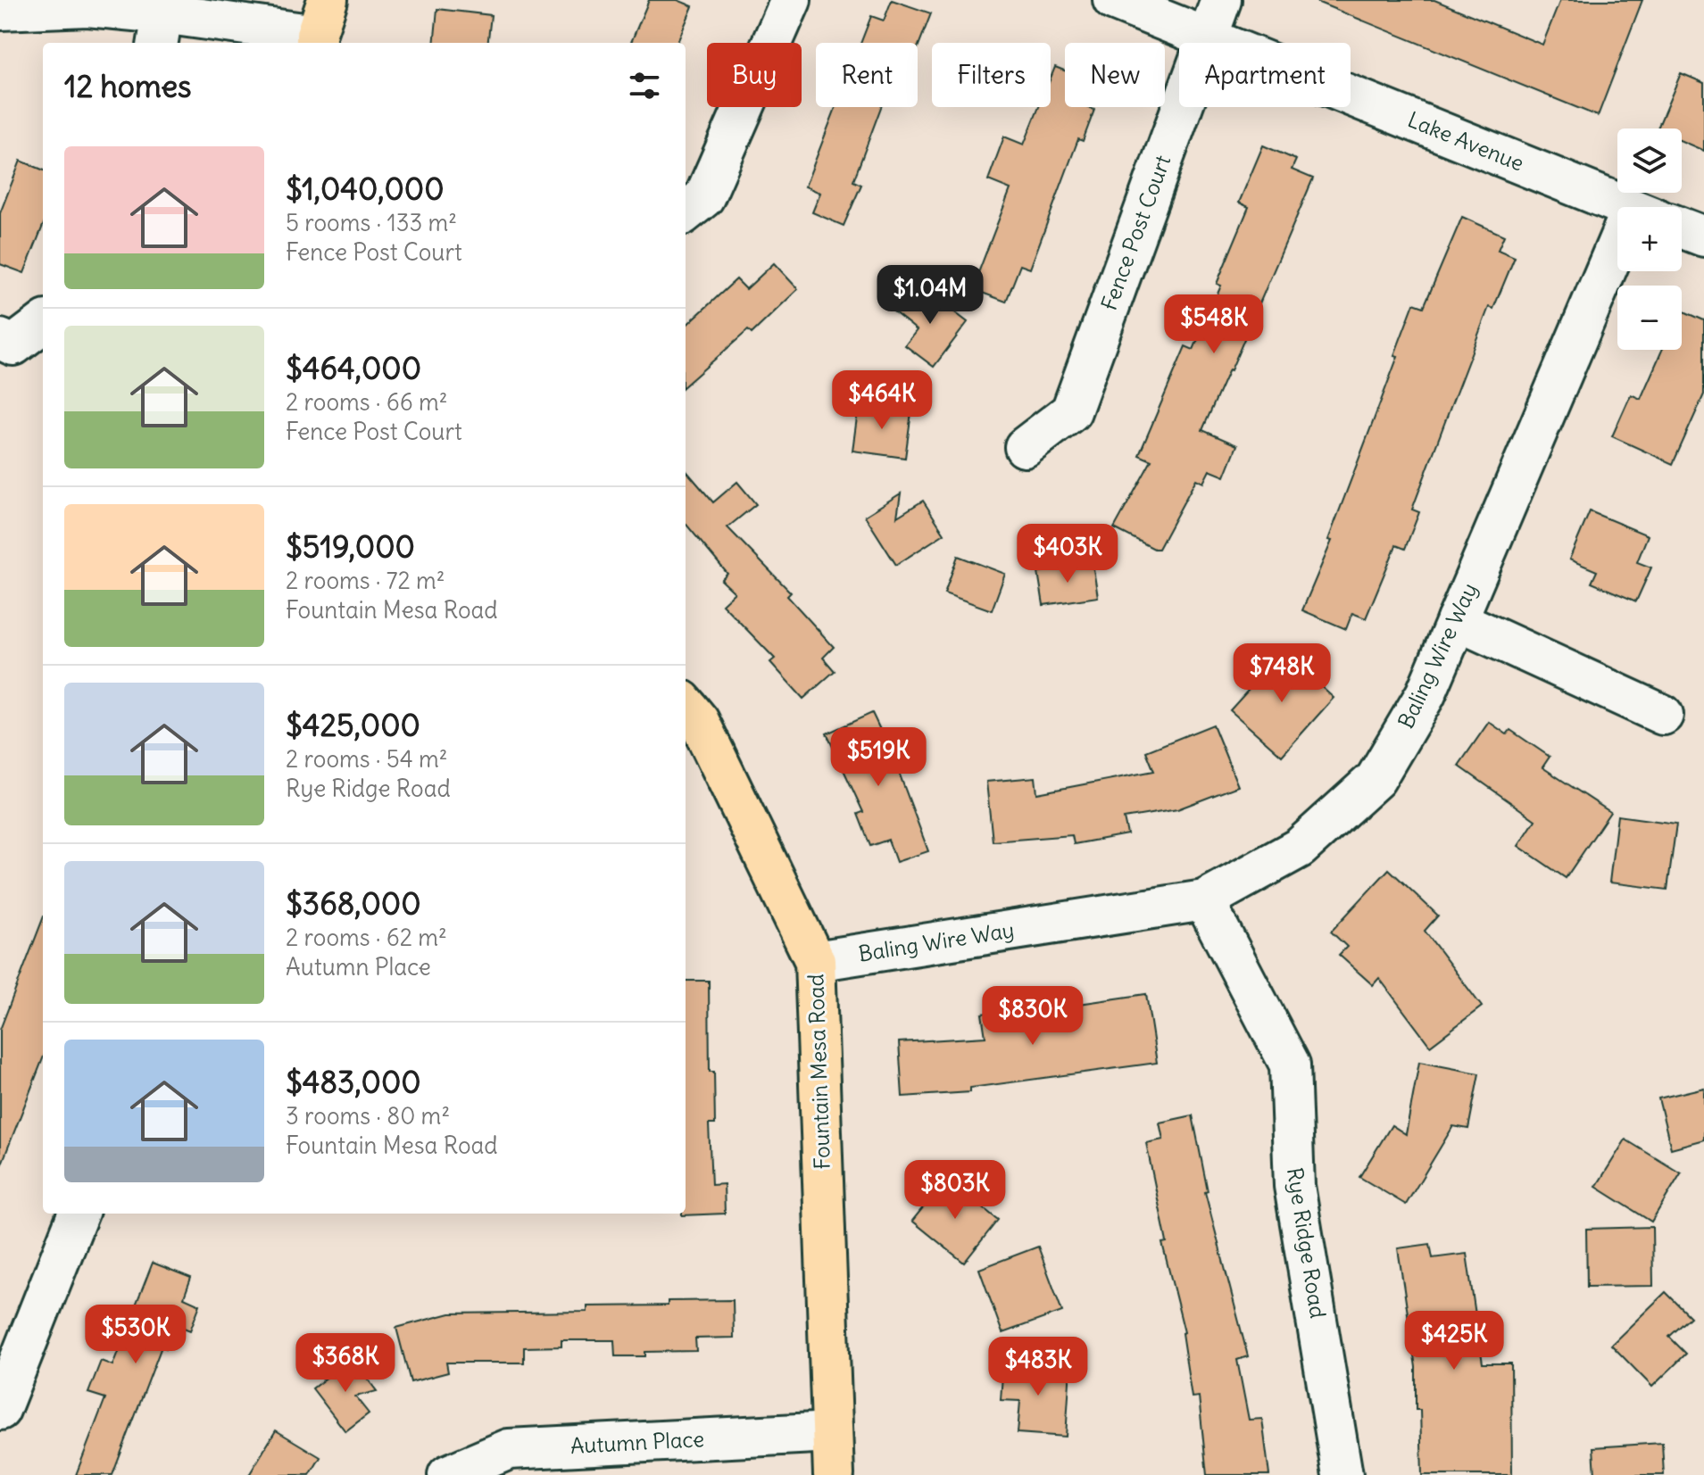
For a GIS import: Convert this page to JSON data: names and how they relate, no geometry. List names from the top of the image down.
{
  "streets": {
    "main road": ["Fountain Mesa Road"],
    "street": [
      "Lake Avenue",
      "Fence Post Court",
      "Baling Wire Way",
      "Rye Ridge Road",
      "Autumn Place"
    ]
  },
  "crossings": [
    ["Lake Avenue", "Fence Post Court"],
    ["Baling Wire Way", "Fountain Mesa Road"],
    ["Baling Wire Way", "Rye Ridge Road"],
    ["Fountain Mesa Road", "Autumn Place"]
  ],
  "page": {
    "chip": [
      "Buy",
      "Rent",
      "Filters",
      "New",
      "Apartment"
    ],
    "heading": "12 homes",
    "map_buttons": ["+", "−"],
    "list": [
      {
        "name": "$1,040,000",
        "note": "5 rooms · 133 m² · Fence Post Court"
      },
      {
        "name": "$464,000",
        "note": "2 rooms · 66 m² · Fence Post Court"
      },
      {
        "name": "$519,000",
        "note": "2 rooms · 72 m² · Fountain Mesa Road"
      },
      {
        "name": "$425,000",
        "note": "2 rooms · 54 m² · Rye Ridge Road"
      },
      {
        "name": "$368,000",
        "note": "2 rooms · 62 m² · Autumn Place"
      },
      {
        "name": "$483,000",
        "note": "3 rooms · 80 m² · Fountain Mesa Road"
      }
    ],
    "price": [
      "$1.04M",
      "$548K",
      "$464K",
      "$403K",
      "$748K",
      "$519K",
      "$830K",
      "$803K",
      "$530K",
      "$425K",
      "$368K",
      "$483K"
    ]
  }
}
